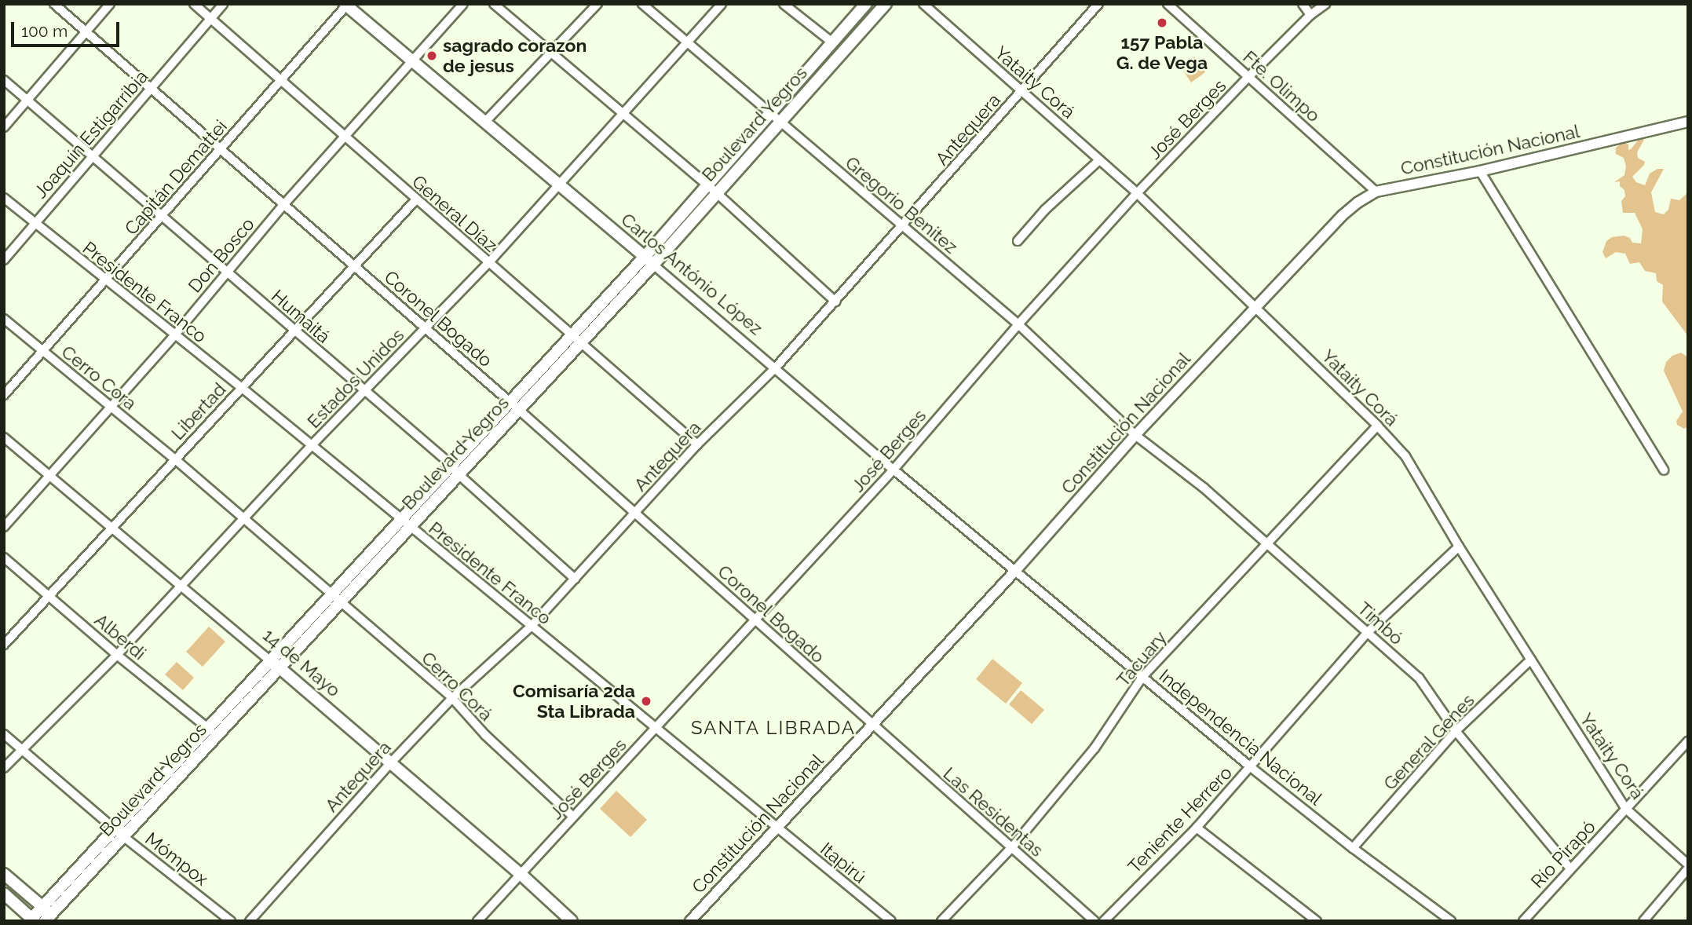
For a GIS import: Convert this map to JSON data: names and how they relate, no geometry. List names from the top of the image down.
{
  "streets": {
    "main road": ["Boulevard Yegros", "Carlos António López", "14 de Mayo"],
    "street": [
      "Yataity Corá",
      "Fte. Olimpo",
      "José Berges",
      "Antequera",
      "Joaquín Estigarribia",
      "Constitución Nacional",
      "Capitán Demattei",
      "Gregorio Benitez",
      "General Díaz",
      "Don Bosco",
      "Presidente Franco",
      "Humaitá",
      "Coronel Bogado",
      "Cerro Cora",
      "Estados Unidos",
      "Libertad",
      "Timbó",
      "Alberdi",
      "Tacuary",
      "Cerro Corá",
      "Independencia Nacional",
      "General Genes",
      "Las Residentas",
      "Teniente Herrero",
      "Río Pirapó",
      "Mómpox",
      "Itapirú"
    ]
  },
  "crossings": [
    ["Yataity Corá", "José Berges"],
    ["Yataity Corá", "Antequera"],
    ["Yataity Corá", "Constitución Nacional"],
    ["Yataity Corá", "Tacuary"],
    ["Yataity Corá", "General Genes"],
    ["Yataity Corá", "Teniente Herrero"],
    ["Yataity Corá", "Río Pirapó"],
    ["Fte. Olimpo", "José Berges"],
    ["Fte. Olimpo", "Constitución Nacional"],
    ["José Berges", "Gregorio Benitez"],
    ["José Berges", "Carlos António López"],
    ["José Berges", "Presidente Franco"],
    ["José Berges", "Coronel Bogado"],
    ["José Berges", "14 de Mayo"],
    ["José Berges", "Cerro Corá"],
    ["Boulevard Yegros", "Gregorio Benitez"],
    ["Boulevard Yegros", "General Díaz"],
    ["Boulevard Yegros", "Carlos António López"],
    ["Boulevard Yegros", "Presidente Franco"],
    ["Boulevard Yegros", "Humaitá"],
    ["Boulevard Yegros", "Coronel Bogado"],
    ["Boulevard Yegros", "Alberdi"],
    ["Boulevard Yegros", "14 de Mayo"],
    ["Boulevard Yegros", "Cerro Corá"],
    ["Boulevard Yegros", "Mómpox"],
    ["Antequera", "Gregorio Benitez"],
    ["Antequera", "General Díaz"],
    ["Antequera", "Carlos António López"],
    ["Antequera", "Presidente Franco"],
    ["Antequera", "Humaitá"],
    ["Antequera", "Coronel Bogado"],
    ["Antequera", "14 de Mayo"],
    ["Antequera", "Cerro Corá"],
    ["Joaquín Estigarribia", "General Díaz"],
    ["Joaquín Estigarribia", "Presidente Franco"],
    ["Joaquín Estigarribia", "Humaitá"],
    ["Joaquín Estigarribia", "Coronel Bogado"],
    ["Constitución Nacional", "Gregorio Benitez"],
    ["Constitución Nacional", "Carlos António López"],
    ["Constitución Nacional", "Presidente Franco"],
    ["Constitución Nacional", "Coronel Bogado"],
    ["Constitución Nacional", "Timbó"],
    ["Constitución Nacional", "Independencia Nacional"],
    ["Constitución Nacional", "Las Residentas"],
    ["Constitución Nacional", "Itapirú"],
    ["Capitán Demattei", "General Díaz"],
    ["Capitán Demattei", "Carlos António López"],
    ["Capitán Demattei", "Presidente Franco"],
    ["Capitán Demattei", "Humaitá"],
    ["Capitán Demattei", "Coronel Bogado"],
    ["Capitán Demattei", "Cerro Cora"],
    ["Gregorio Benitez", "Estados Unidos"],
    ["Gregorio Benitez", "Timbó"],
    ["General Díaz", "Don Bosco"],
    ["General Díaz", "Estados Unidos"],
    ["General Díaz", "Libertad"],
    ["Don Bosco", "Carlos António López"],
    ["Don Bosco", "Presidente Franco"],
    ["Don Bosco", "Humaitá"],
    ["Don Bosco", "Coronel Bogado"],
    ["Don Bosco", "Cerro Cora"],
    ["Don Bosco", "14 de Mayo"],
    ["Carlos António López", "Estados Unidos"],
    ["Carlos António López", "Independencia Nacional"],
    ["Presidente Franco", "Estados Unidos"],
    ["Presidente Franco", "Libertad"],
    ["Presidente Franco", "Itapirú"],
    ["Humaitá", "Estados Unidos"],
    ["Humaitá", "Libertad"],
    ["Coronel Bogado", "Estados Unidos"],
    ["Coronel Bogado", "Libertad"],
    ["Coronel Bogado", "Las Residentas"],
    ["Cerro Cora", "Estados Unidos"],
    ["Cerro Cora", "Libertad"],
    ["Cerro Cora", "Cerro Corá"],
    ["Estados Unidos", "Alberdi"],
    ["Estados Unidos", "14 de Mayo"],
    ["Estados Unidos", "Cerro Corá"],
    ["Estados Unidos", "Mómpox"],
    ["Libertad", "Alberdi"],
    ["Libertad", "14 de Mayo"],
    ["Timbó", "Tacuary"],
    ["Timbó", "General Genes"],
    ["Timbó", "Teniente Herrero"],
    ["Timbó", "Río Pirapó"],
    ["Tacuary", "Independencia Nacional"],
    ["Tacuary", "Las Residentas"],
    ["Independencia Nacional", "General Genes"],
    ["Independencia Nacional", "Teniente Herrero"]
  ],
  "districts": ["SANTA LIBRADA"],
  "places": ["157 Pabla G. de Vega", "sagrado corazon de jesus", "Comisaría 2da Sta Librada"],
  "scale_bar": "100 m"
}
